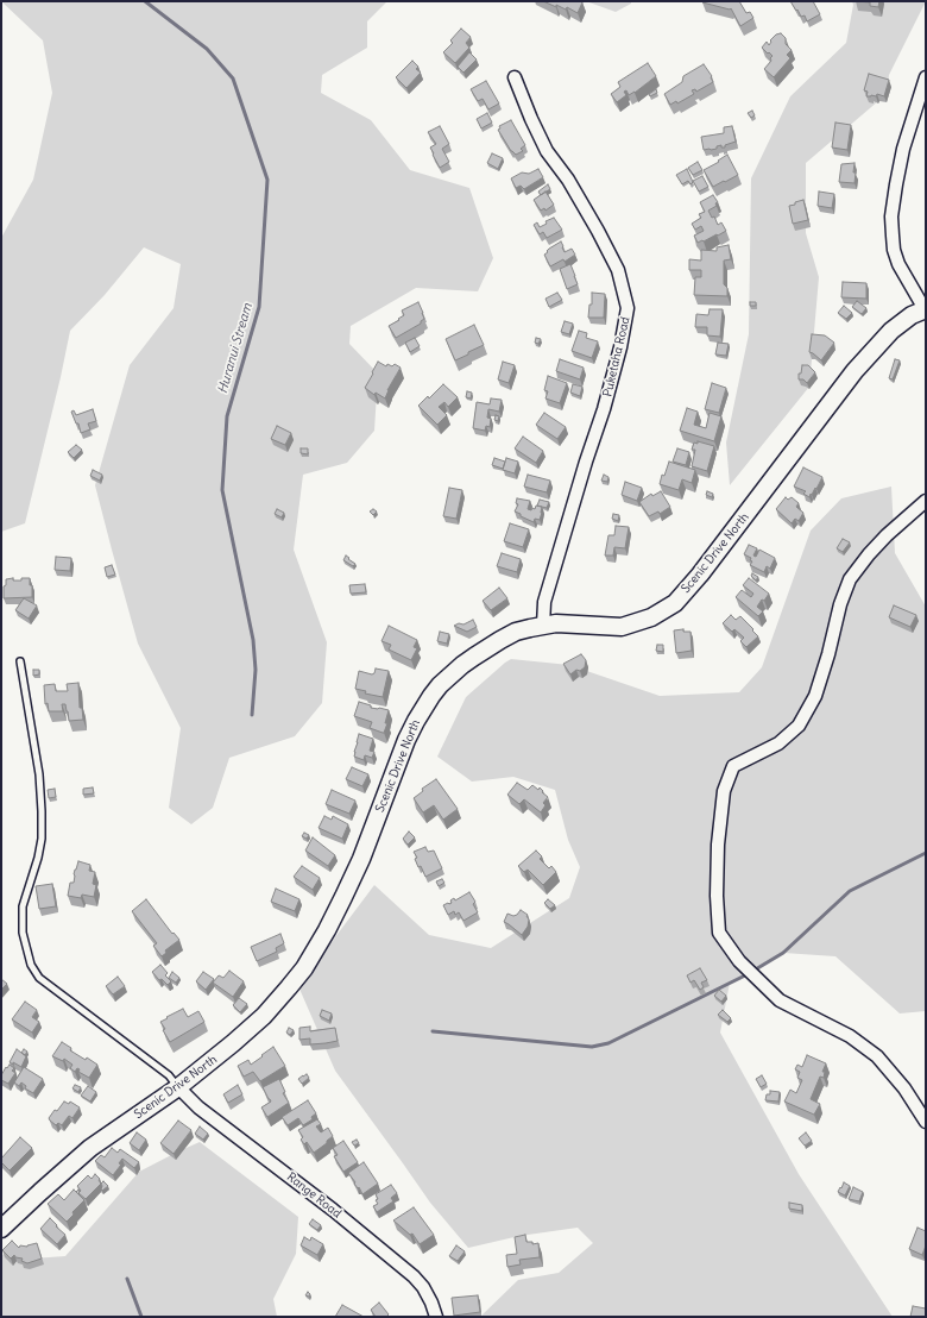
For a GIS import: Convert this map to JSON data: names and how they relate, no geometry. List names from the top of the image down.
{
  "streets": {
    "main road": ["Scenic Drive North"],
    "street": ["Puketaha Road", "Range Road"]
  },
  "crossings": [
    ["Puketaha Road", "Scenic Drive North"],
    ["Scenic Drive North", "Range Road"]
  ],
  "water": ["Huranui Stream"]
}
